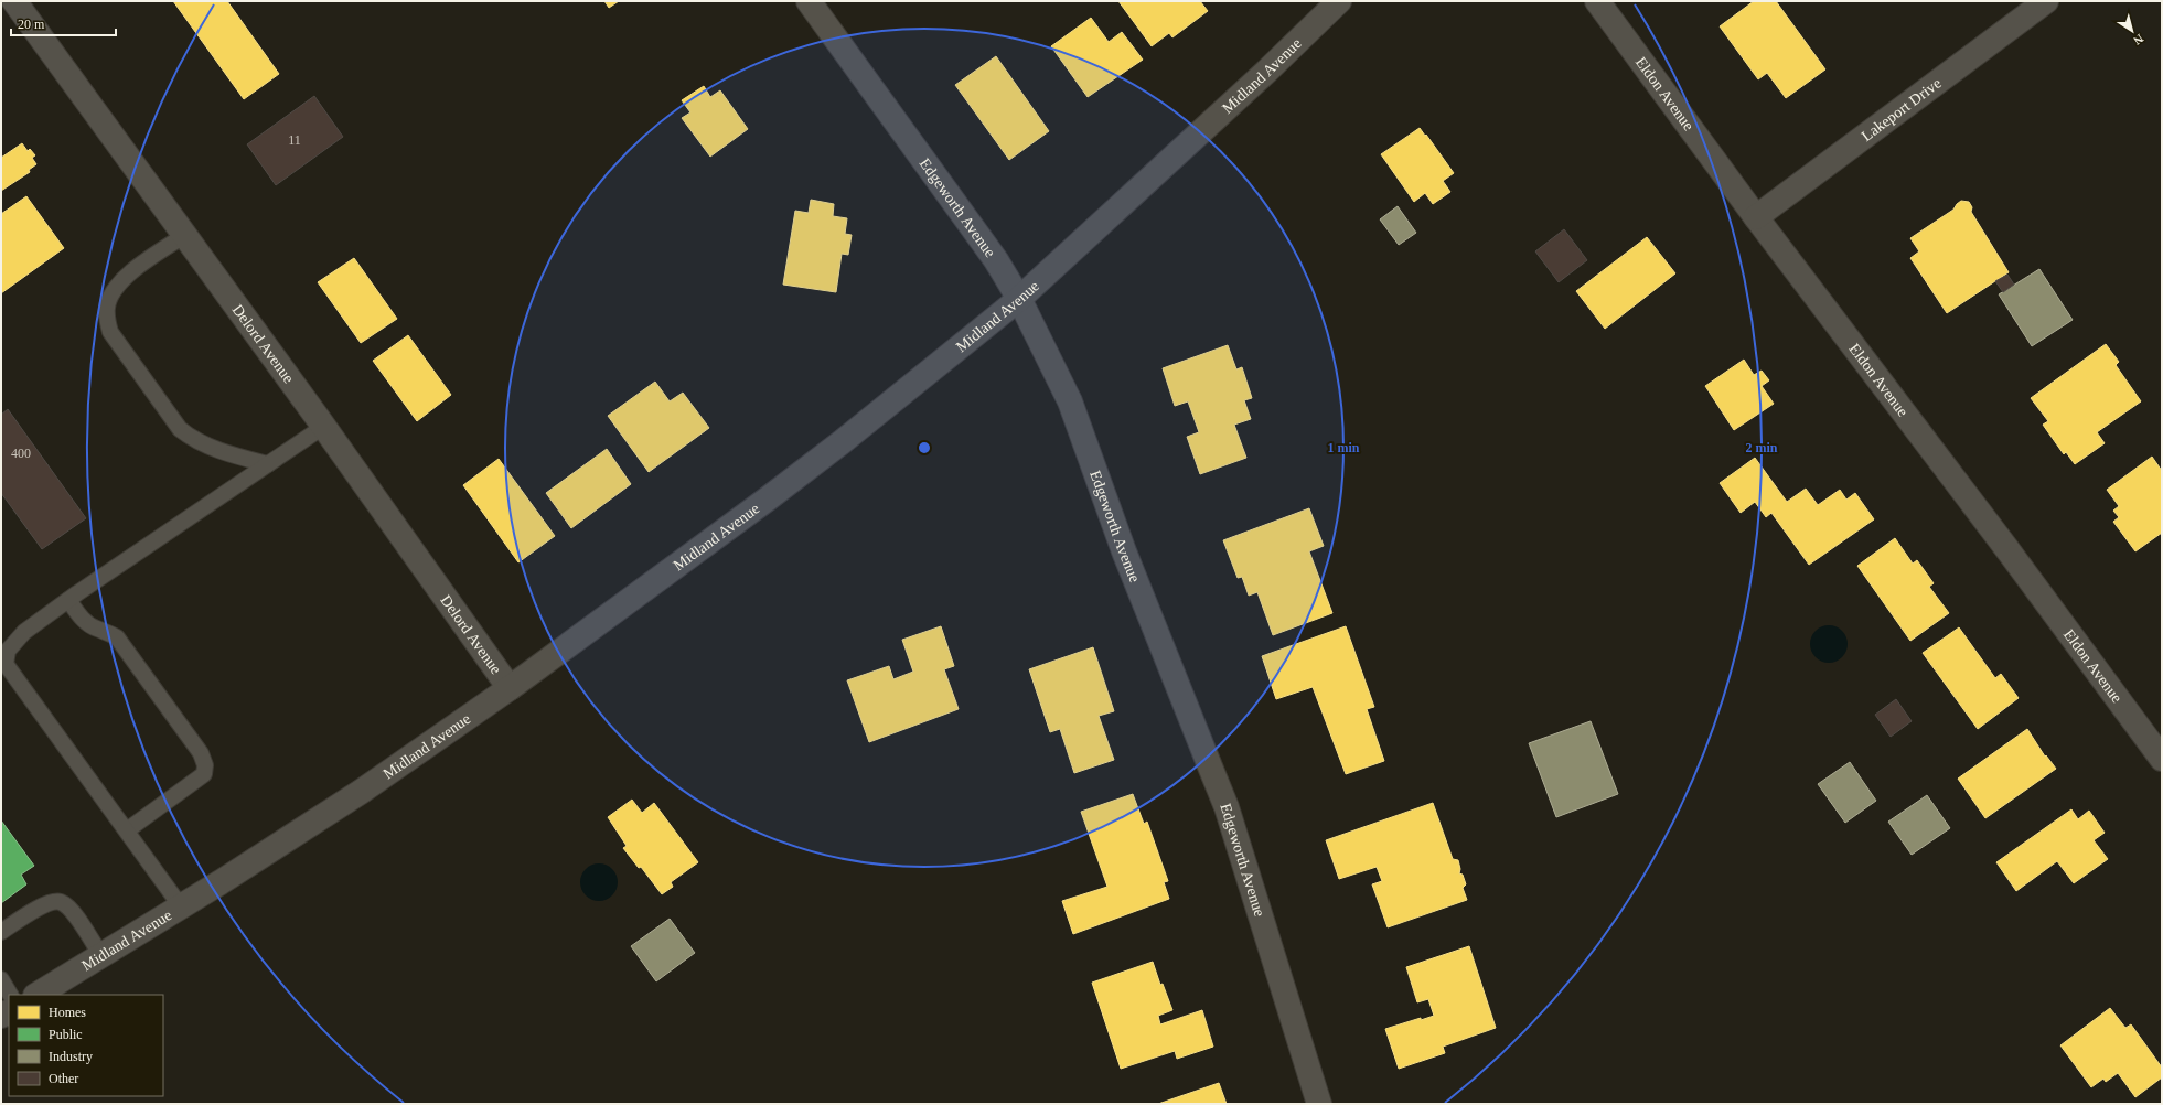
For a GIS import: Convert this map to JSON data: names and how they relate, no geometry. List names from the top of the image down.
{
  "streets": {
    "street": [
      "Midland Avenue",
      "Eldon Avenue",
      "Lakeport Drive",
      "Edgeworth Avenue",
      "Delord Avenue"
    ]
  },
  "crossings": [
    ["Midland Avenue", "Edgeworth Avenue"],
    ["Midland Avenue", "Delord Avenue"],
    ["Eldon Avenue", "Lakeport Drive"]
  ],
  "house_numbers": ["11", "400"],
  "legend": [
    "Homes",
    "Public",
    "Industry",
    "Other"
  ],
  "scale_bar": "20 m",
  "north": "bottom right",
  "rings": ["1 min", "2 min"]
}
